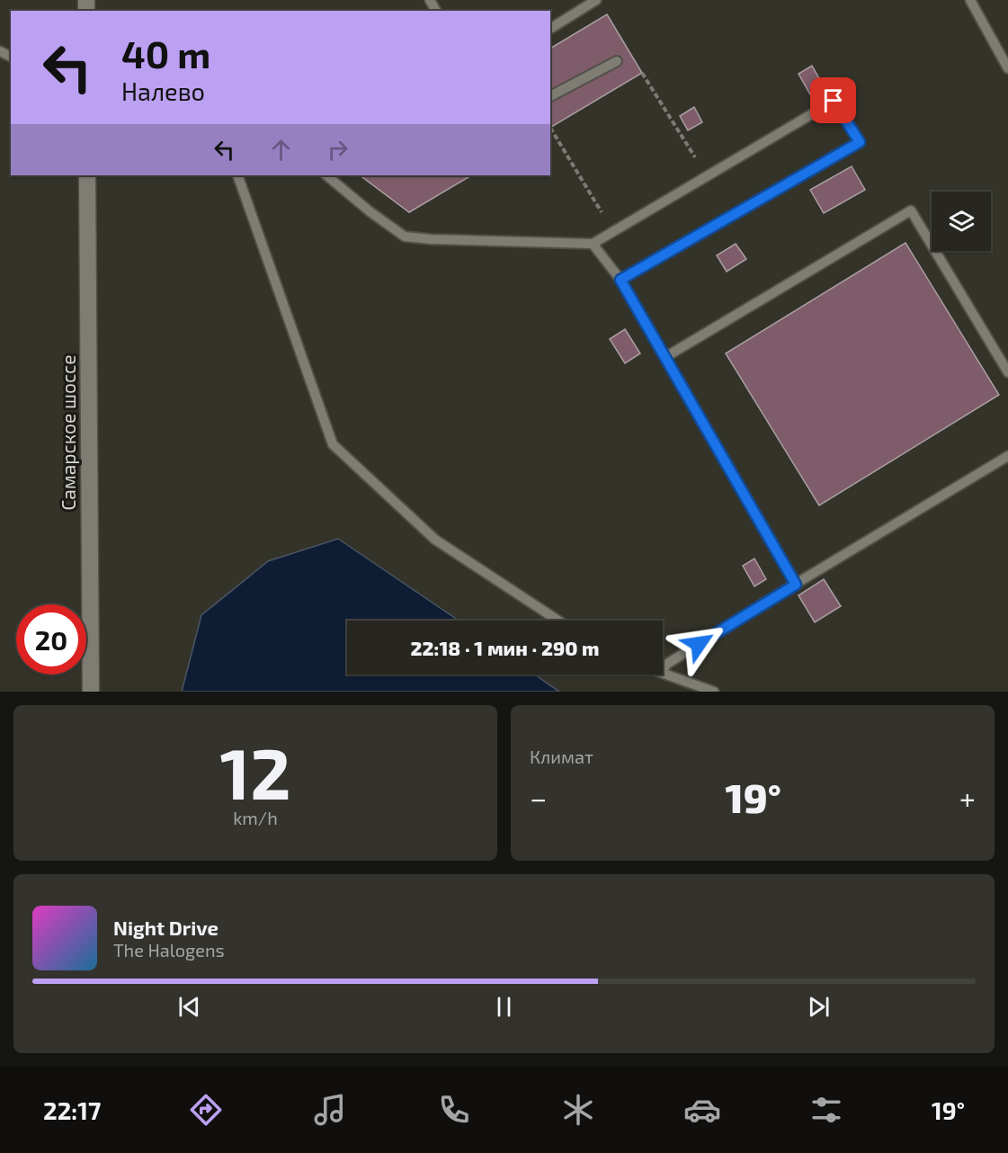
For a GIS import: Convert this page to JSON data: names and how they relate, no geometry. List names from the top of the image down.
{
  "streets": {
    "street": ["Самарское шоссе"]
  },
  "page": {
    "turn": ["40 m", "Налево"],
    "limit": "20",
    "trip": "22:18 · 1 мин · 290 m",
    "tile": [
      ["12", "km/h"],
      "Климат"
    ],
    "heat": ["−", "19°", "+"],
    "song": ["Night Drive", "The Halogens"],
    "tabs": ["22:17", "19°"]
  }
}
